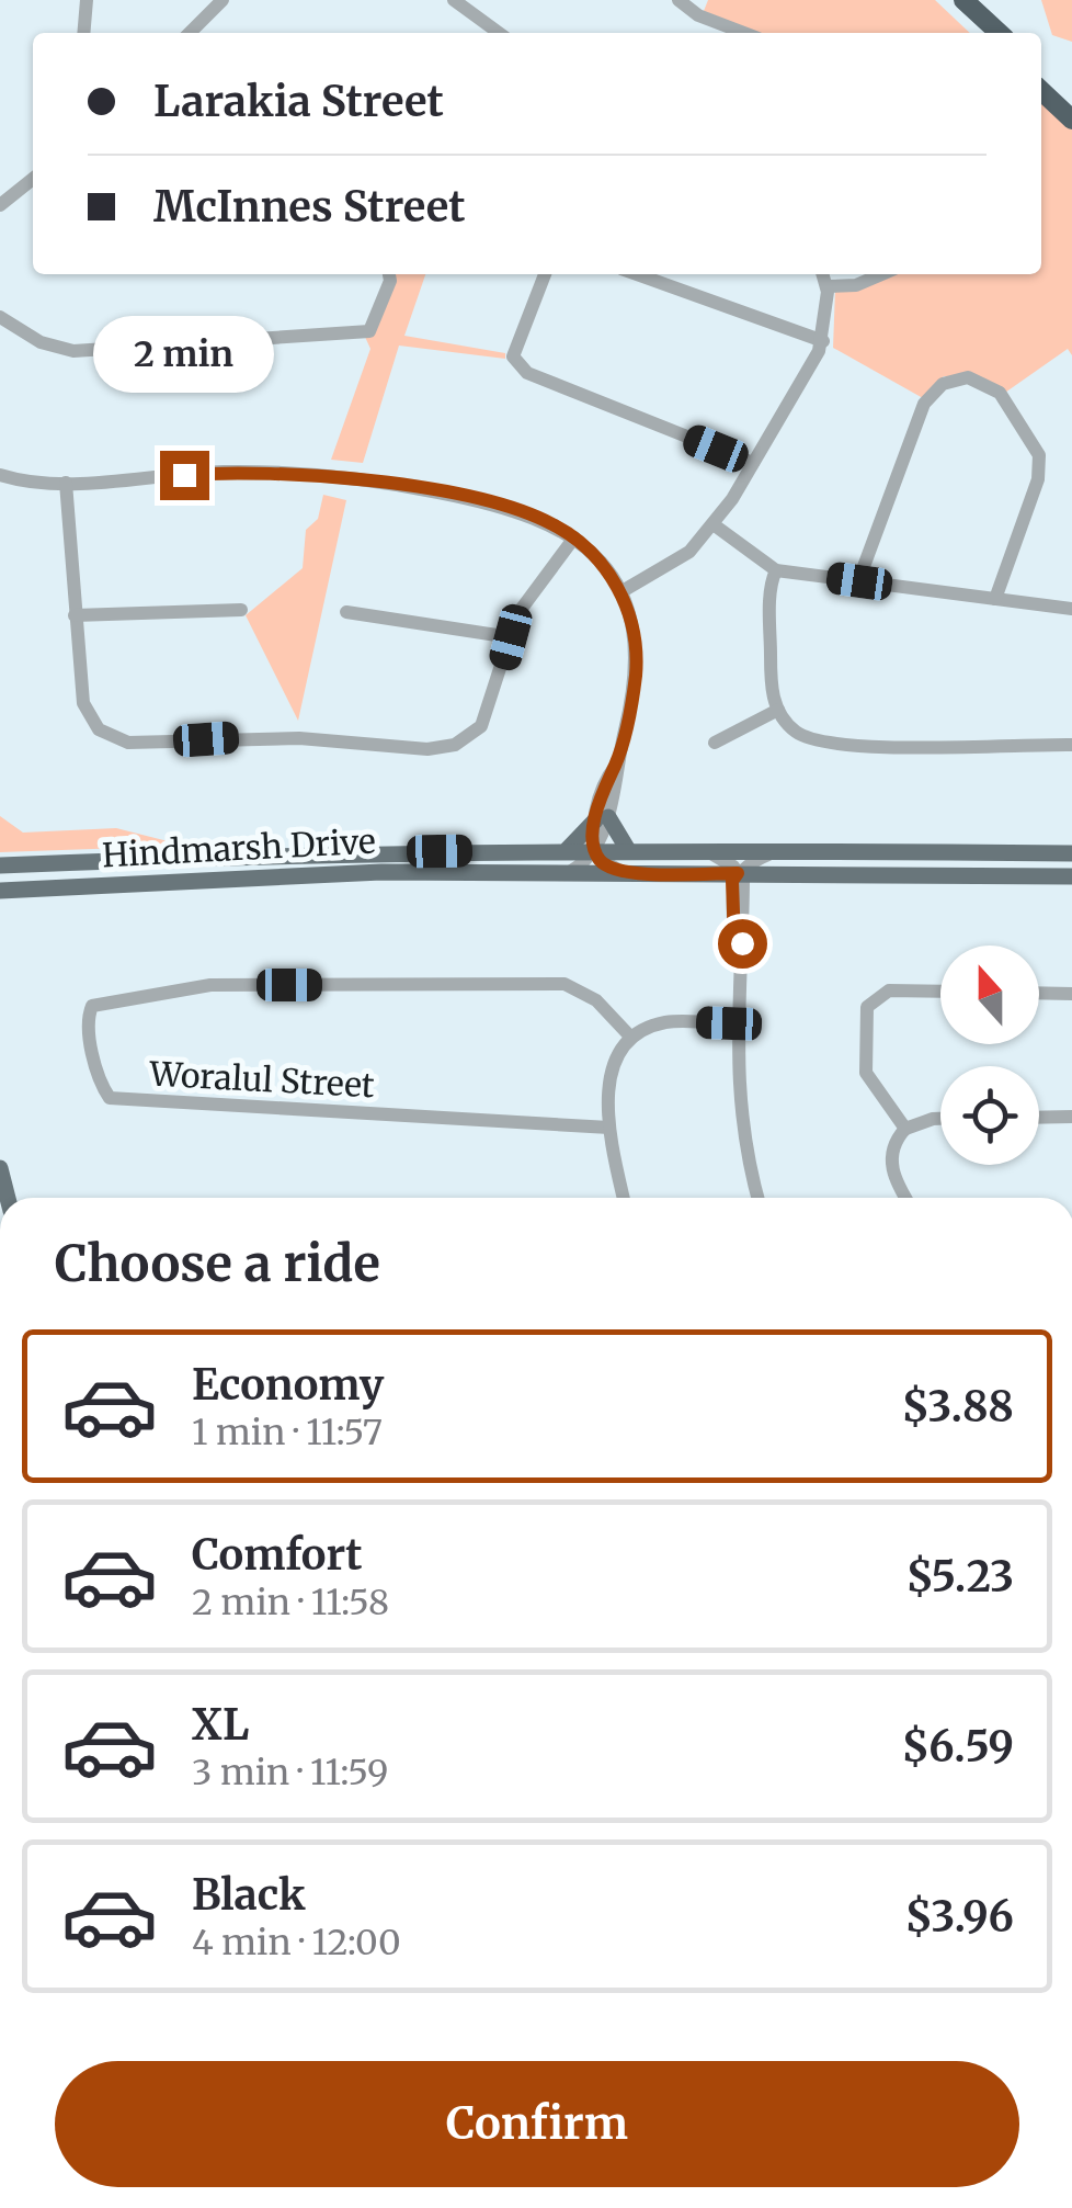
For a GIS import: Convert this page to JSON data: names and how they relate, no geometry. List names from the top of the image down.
{
  "streets": {
    "main road": ["Hindmarsh Drive"],
    "street": ["Woralul Street"]
  },
  "north": "top",
  "page": {
    "banner": ["Larakia Street", "McInnes Street"],
    "bubble": "2 min",
    "heading": "Choose a ride",
    "list": [
      {
        "name": "Economy",
        "note": "1 min · 11:57",
        "value": "$3.88"
      },
      {
        "name": "Comfort",
        "note": "2 min · 11:58",
        "value": "$5.23"
      },
      {
        "name": "XL",
        "note": "3 min · 11:59",
        "value": "$6.59"
      },
      {
        "name": "Black",
        "note": "4 min · 12:00",
        "value": "$3.96"
      }
    ],
    "buttons": "Confirm"
  }
}
